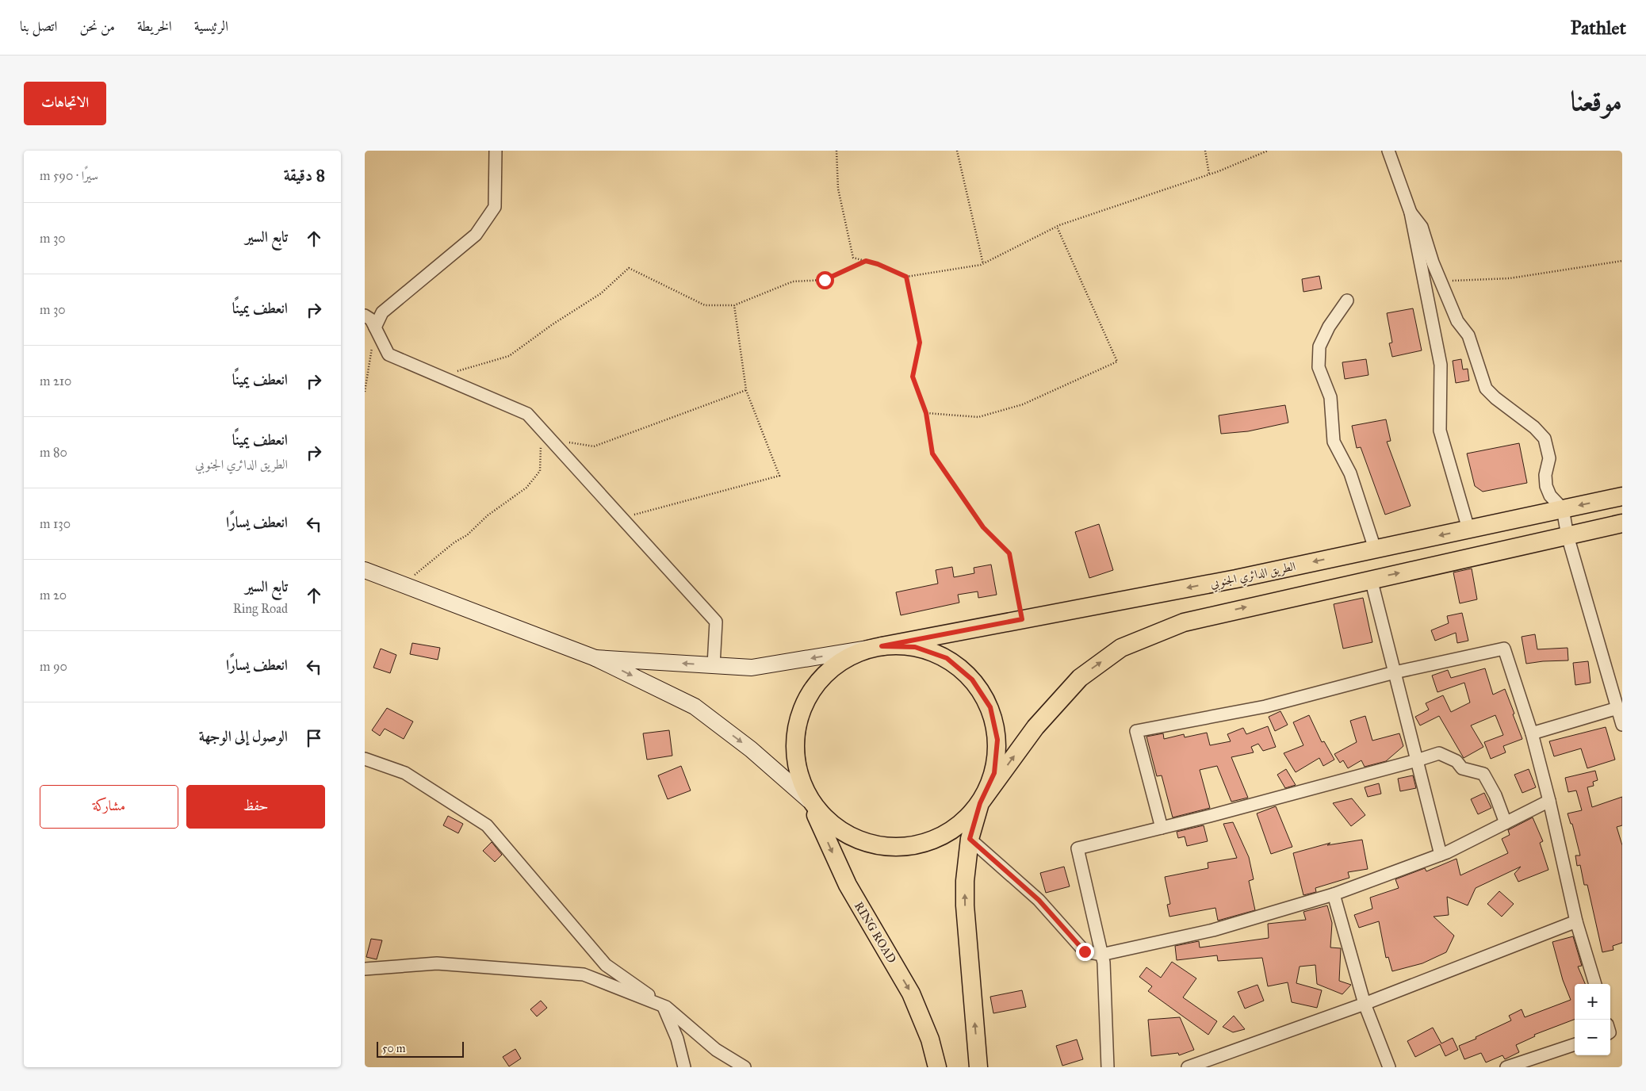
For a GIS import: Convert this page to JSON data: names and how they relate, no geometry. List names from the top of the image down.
{
  "streets": {
    "main road": ["الطريق الدائري الجنوبي", "RING ROAD"]
  },
  "crossings": [
    ["الطريق الدائري الجنوبي", "RING ROAD"]
  ],
  "scale_bar": "50 m",
  "page": {
    "header": "Pathlet",
    "nav": [
      "الرئيسية",
      "الخريطة",
      "من نحن",
      "اتصل بنا"
    ],
    "title": "موقعنا",
    "buttons": [
      "الاتجاهات",
      ["حفظ", "مشاركة"]
    ],
    "heading": ["8 دقيقة", "سيرًا · 590 m"],
    "list": [
      ["تابع السير", "30 m"],
      ["انعطف يمينًا", "30 m"],
      ["انعطف يمينًا", "210 m"],
      ["انعطف يمينًا", "الطريق الدائري الجنوبي", "80 m"],
      ["انعطف يسارًا", "130 m"],
      ["تابع السير", "Ring Road", "20 m"],
      ["انعطف يسارًا", "90 m"],
      "الوصول إلى الوجهة"
    ],
    "map_buttons": ["+", "−"],
    "scale": "50 m"
  }
}
